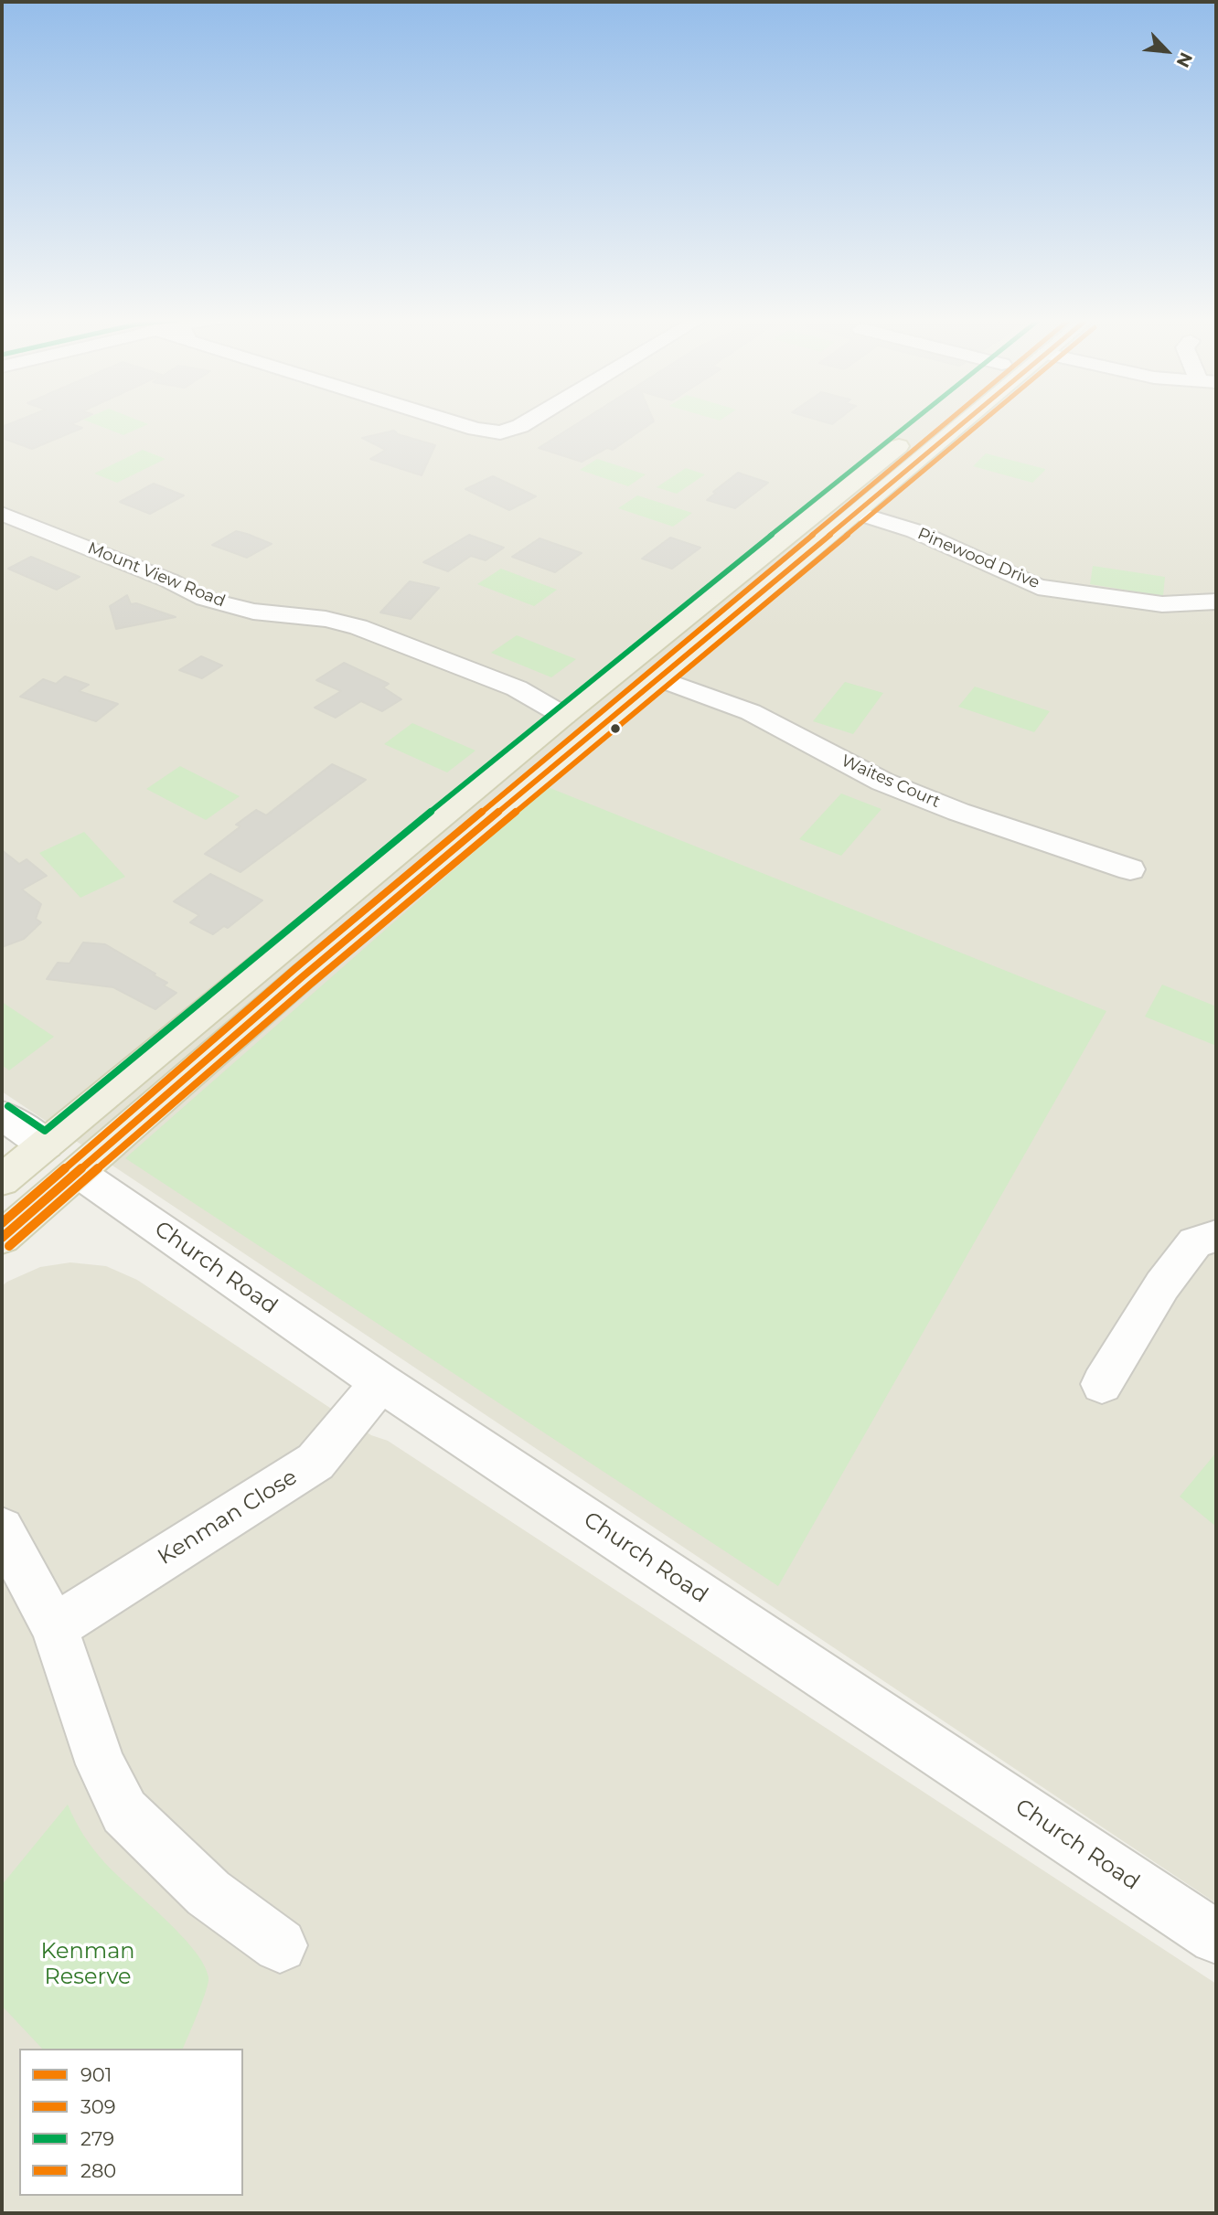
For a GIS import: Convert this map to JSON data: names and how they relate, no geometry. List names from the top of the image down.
{
  "streets": {
    "street": [
      "Pinewood Drive",
      "Mount View Road",
      "Waites Court",
      "Church Road",
      "Kenman Close"
    ]
  },
  "crossings": [
    ["Church Road", "Kenman Close"]
  ],
  "parks": ["Kenman Reserve"],
  "lines": [
    "transit line 901",
    "transit line 309",
    "transit line 279",
    "transit line 280"
  ],
  "legend": [
    "901",
    "309",
    "279",
    "280"
  ],
  "north": "bottom right"
}
